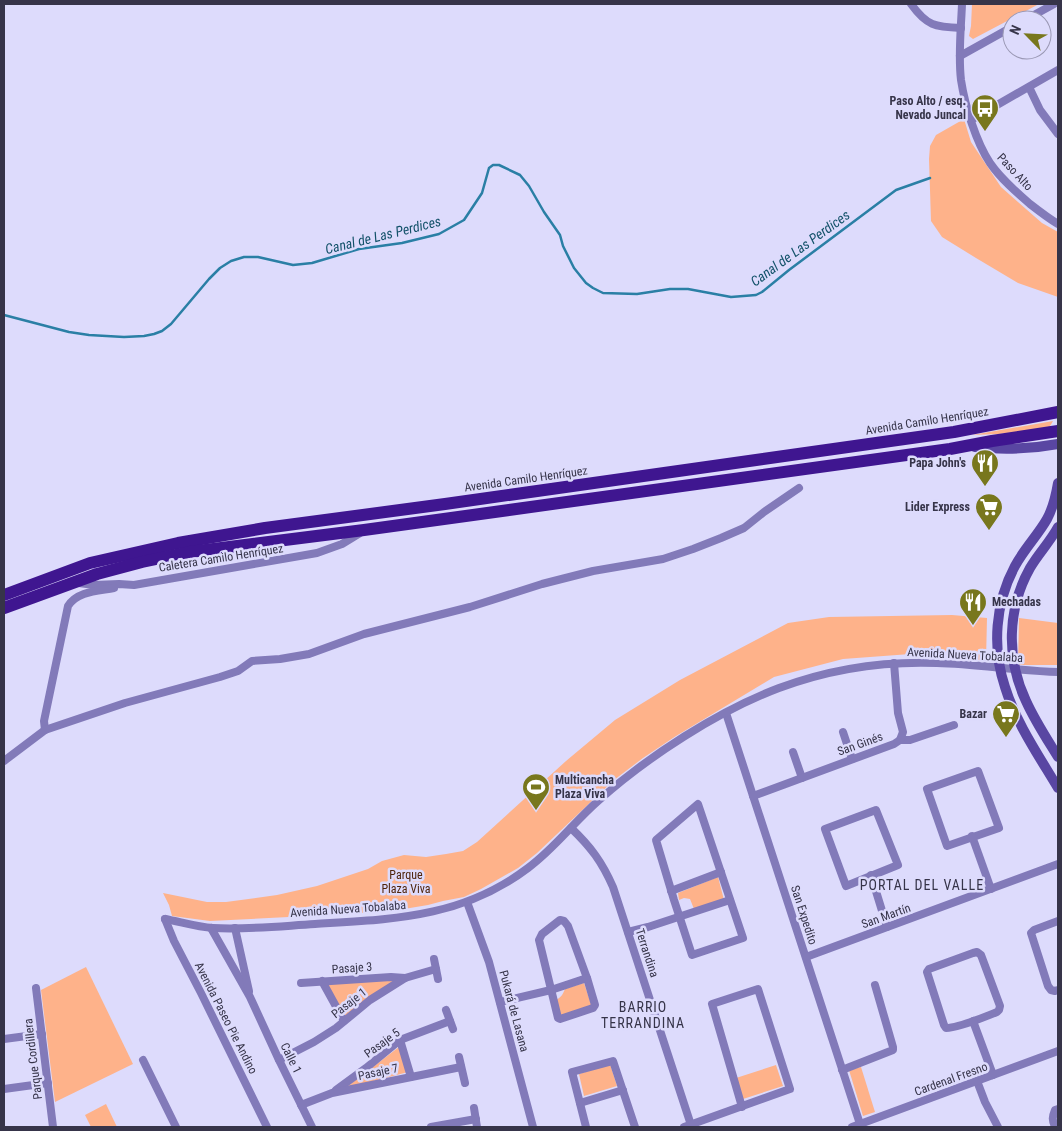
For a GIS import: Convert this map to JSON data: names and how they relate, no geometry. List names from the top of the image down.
{
  "streets": {
    "main road": ["Avenida Camilo Henríquez"],
    "street": [
      "Paso Alto",
      "Caletera Camilo Henríquez",
      "Avenida Nueva Tobalaba",
      "San Ginés",
      "San Expedito",
      "San Martín",
      "Terrandina",
      "Pasaje 3",
      "Pasaje 1",
      "Pukará de Lasana",
      "Avenida Paseo Pie Andino",
      "Pasaje 5",
      "Calle 1",
      "Parque Cordillera",
      "Pasaje 7",
      "Cardenal Fresno"
    ]
  },
  "crossings": [
    ["Avenida Nueva Tobalaba", "San Ginés"],
    ["Avenida Nueva Tobalaba", "San Expedito"],
    ["Avenida Nueva Tobalaba", "Terrandina"],
    ["Avenida Nueva Tobalaba", "Pukará de Lasana"],
    ["Avenida Nueva Tobalaba", "Avenida Paseo Pie Andino"],
    ["Avenida Nueva Tobalaba", "Calle 1"],
    ["San Ginés", "San Expedito"],
    ["San Expedito", "San Martín"],
    ["San Expedito", "Cardenal Fresno"],
    ["Pasaje 3", "Pasaje 1"],
    ["Pasaje 1", "Calle 1"],
    ["Pasaje 5", "Pasaje 7"],
    ["Calle 1", "Pasaje 7"]
  ],
  "districts": ["PORTAL DEL VALLE", "BARRIO TERRANDINA"],
  "water": ["Canal de Las Perdices"],
  "parks": ["Parque Plaza Viva"],
  "places": {
    "bus stop": ["Paso Alto / esq. Nevado Juncal"],
    "restaurant": ["Papa John's", "Mechadas"],
    "supermarket": ["Lider Express", "Bazar"],
    "sports": ["Multicancha Plaza Viva"]
  },
  "north": "top left"
}
